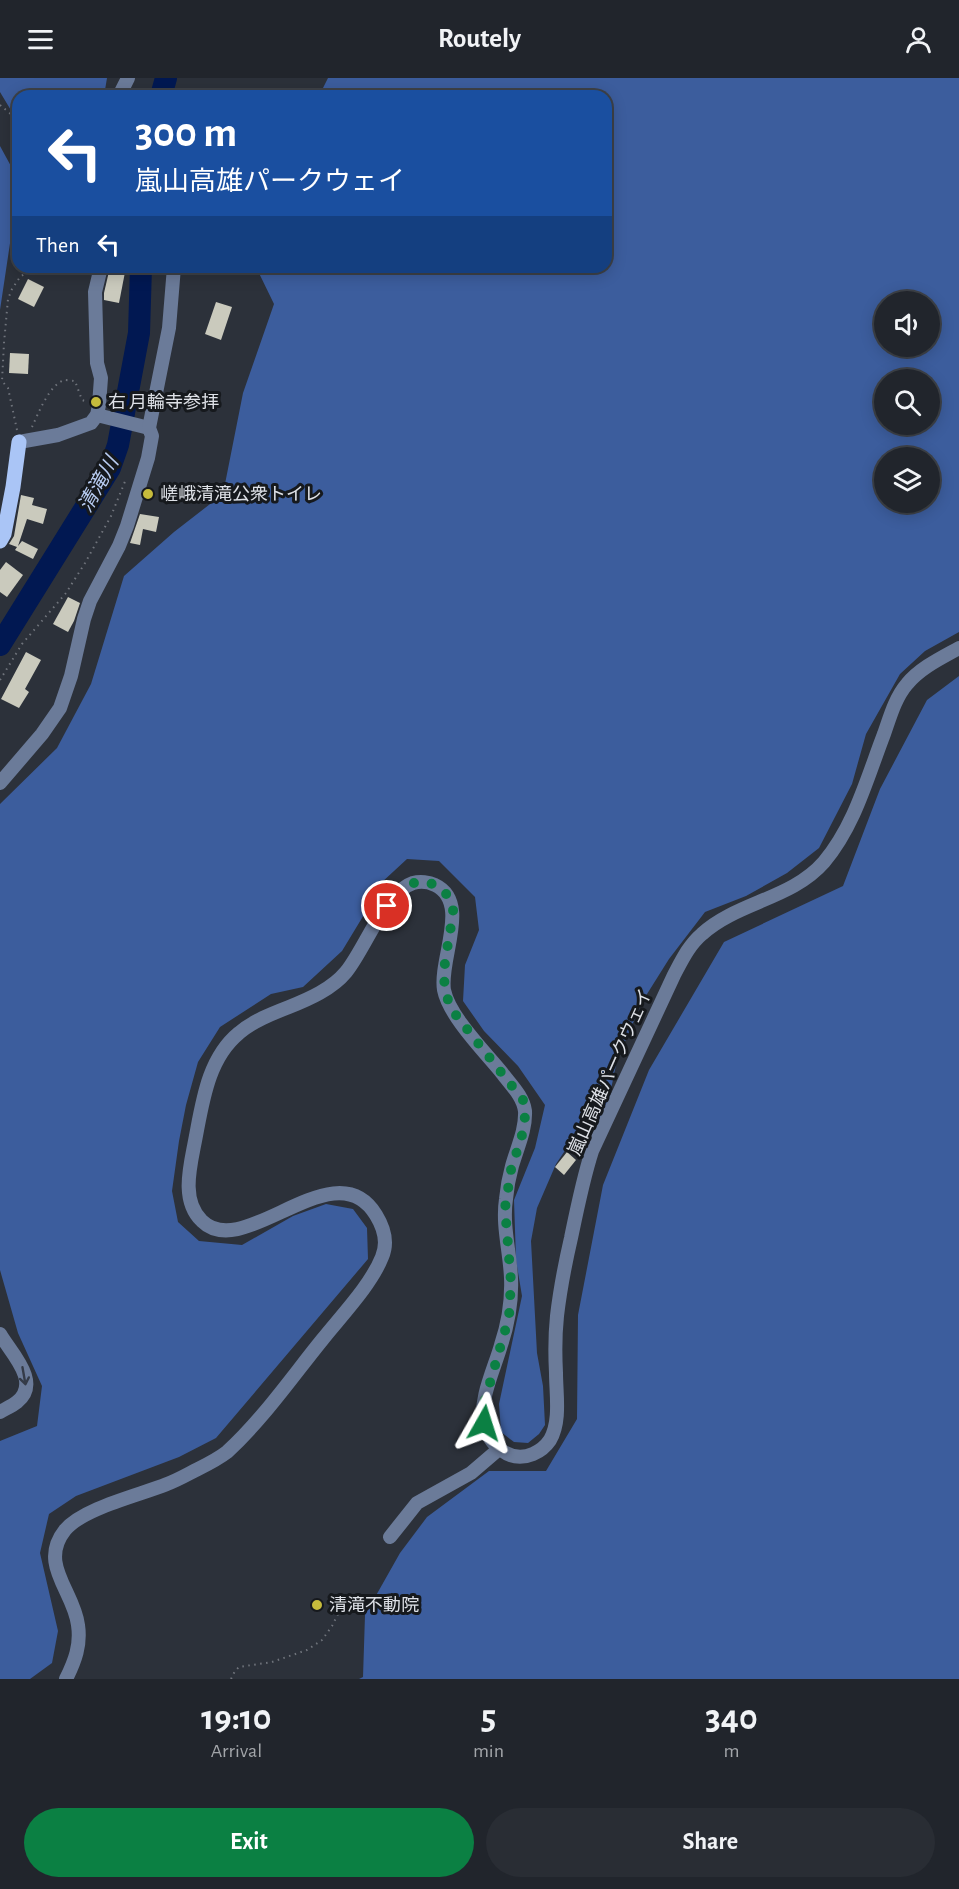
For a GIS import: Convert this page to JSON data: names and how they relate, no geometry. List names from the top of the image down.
{
  "streets": {
    "street": ["嵐山高雄パークウェイ"]
  },
  "water": ["清滝川"],
  "places": ["右 月輪寺参拝", "嵯峨清滝公衆トイレ", "清滝不動院"],
  "page": {
    "header": "Routely",
    "turn": ["300 m", "嵐山高雄パークウェイ"],
    "then": "Then",
    "eta": [
      "19:10",
      "Arrival",
      "5",
      "min",
      "340",
      "m"
    ],
    "buttons": ["Exit", "Share"]
  }
}
